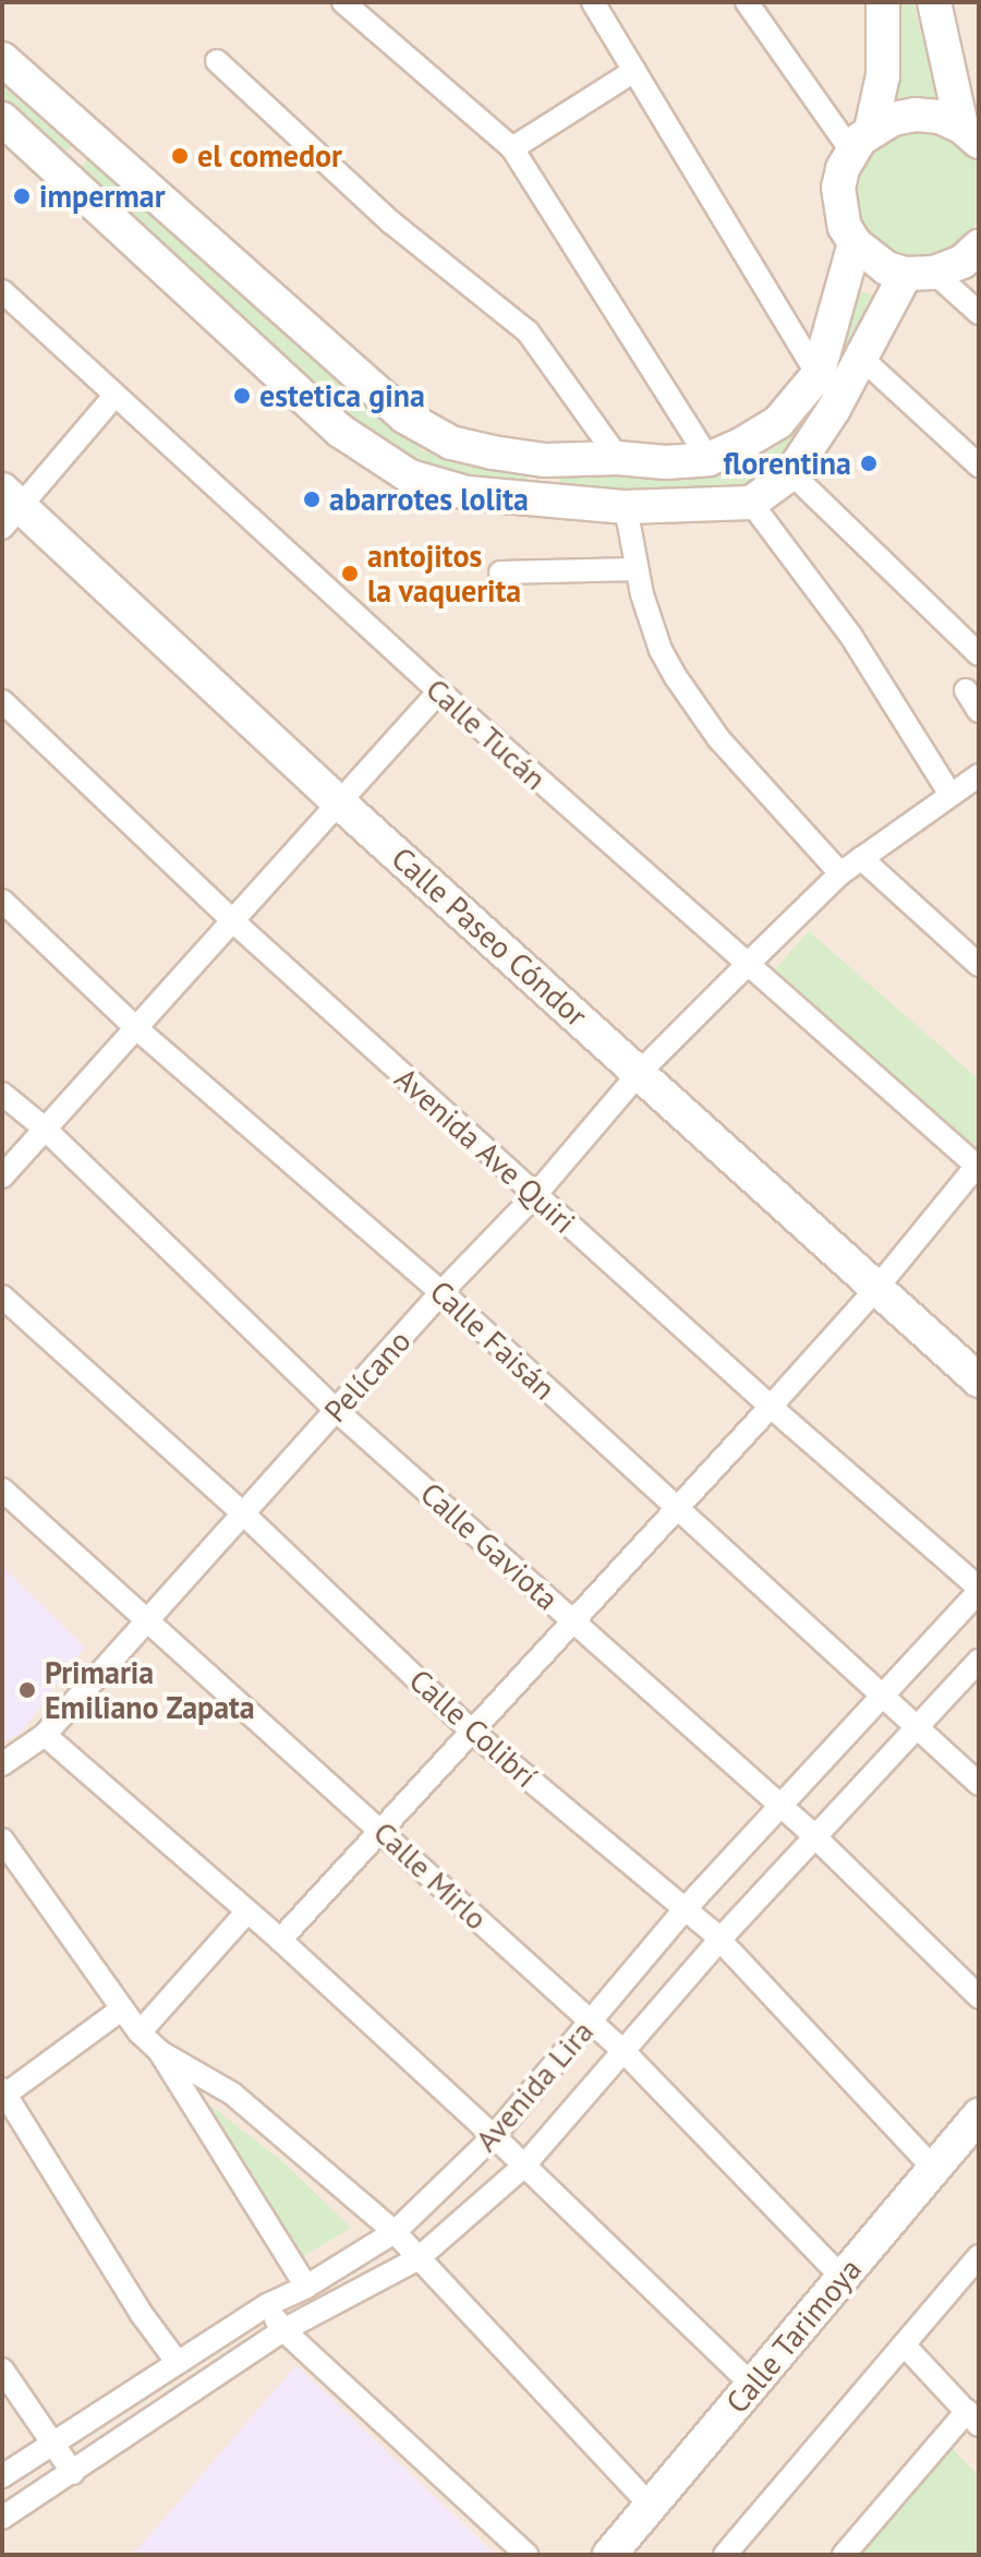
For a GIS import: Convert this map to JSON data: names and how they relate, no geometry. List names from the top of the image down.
{
  "streets": {
    "street": [
      "Calle Tucán",
      "Calle Paseo Cóndor",
      "Avenida Ave Quiri",
      "Calle Faisán",
      "Pelícano",
      "Calle Gaviota",
      "Calle Colibrí",
      "Calle Mirlo",
      "Avenida Lira",
      "Calle Tarimoya"
    ]
  },
  "crossings": [
    ["Calle Tucán", "Pelícano"],
    ["Calle Paseo Cóndor", "Pelícano"],
    ["Avenida Ave Quiri", "Pelícano"],
    ["Avenida Ave Quiri", "Avenida Lira"],
    ["Calle Faisán", "Pelícano"],
    ["Calle Faisán", "Avenida Lira"],
    ["Pelícano", "Calle Gaviota"],
    ["Pelícano", "Calle Colibrí"],
    ["Pelícano", "Calle Mirlo"],
    ["Calle Gaviota", "Avenida Lira"],
    ["Calle Colibrí", "Avenida Lira"],
    ["Calle Colibrí", "Calle Tarimoya"],
    ["Calle Mirlo", "Avenida Lira"],
    ["Calle Mirlo", "Calle Tarimoya"]
  ],
  "places": [
    "el comedor",
    "impermar",
    "estetica gina",
    "florentina",
    "abarrotes lolita",
    "antojitos la vaquerita",
    "Primaria Emiliano Zapata"
  ]
}
